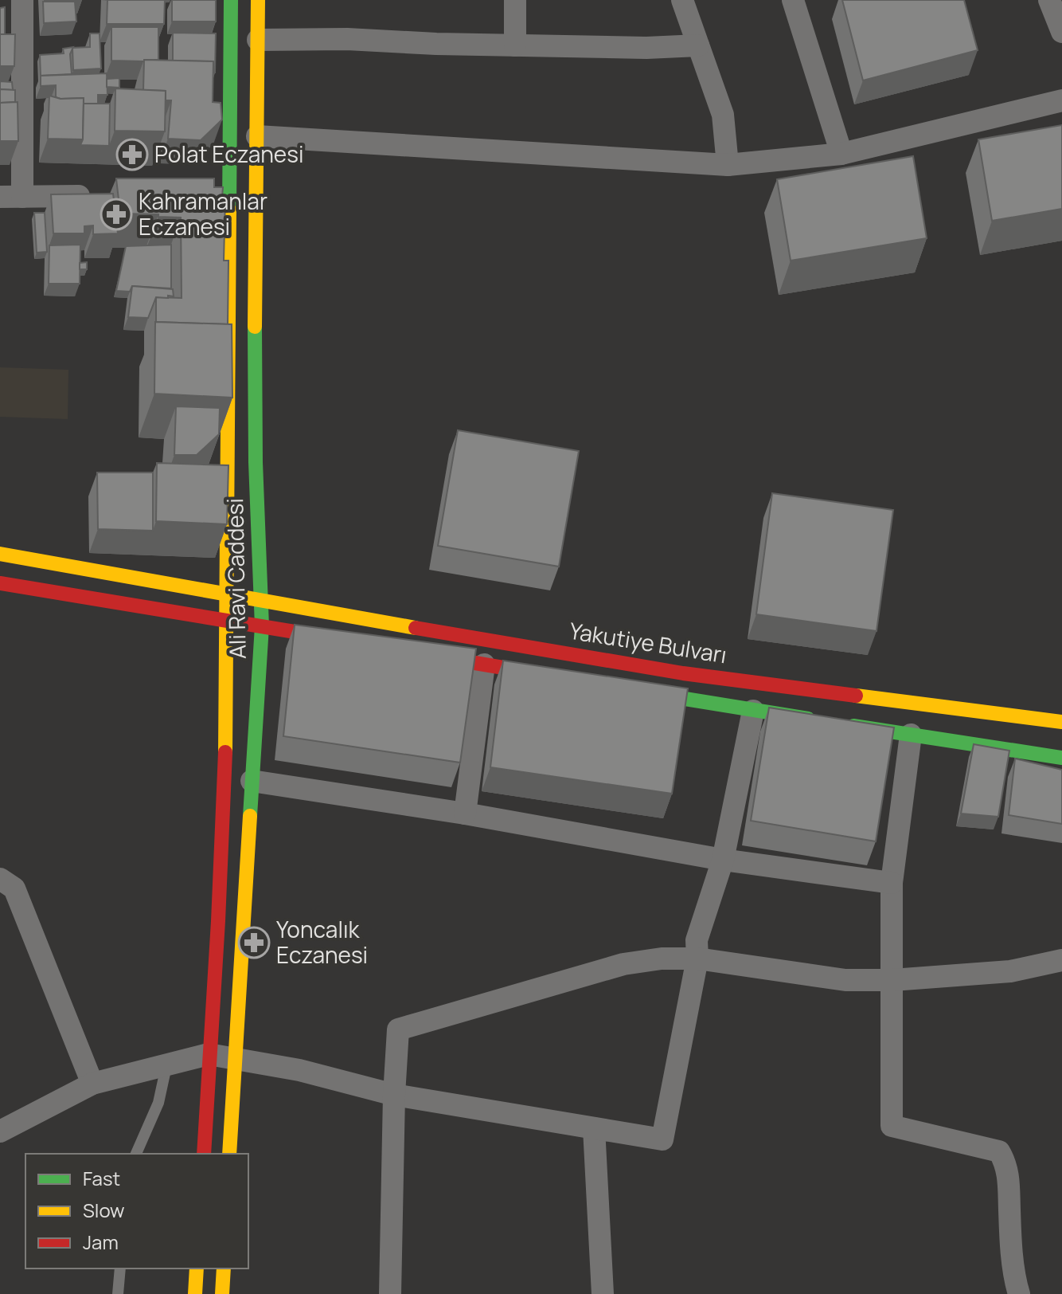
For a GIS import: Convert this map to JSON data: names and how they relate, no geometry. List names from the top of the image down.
{
  "streets": {
    "main road": ["Ali Ravi Caddesi", "Yakutiye Bulvarı"]
  },
  "crossings": [
    ["Ali Ravi Caddesi", "Yakutiye Bulvarı"]
  ],
  "places": {
    "pharmacy": ["Polat Eczanesi", "Kahramanlar Eczanesi", "Yoncalık Eczanesi"]
  },
  "legend": ["Fast", "Slow", "Jam"]
}
